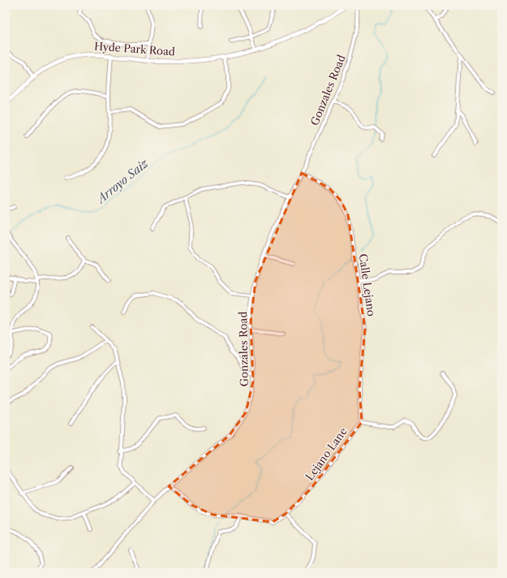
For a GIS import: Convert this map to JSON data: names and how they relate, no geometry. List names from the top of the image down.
{
  "streets": {
    "main road": ["Hyde Park Road"],
    "street": ["Gonzales Road", "Calle Lejano", "Lejano Lane"]
  },
  "crossings": [
    ["Gonzales Road", "Calle Lejano"],
    ["Gonzales Road", "Lejano Lane"],
    ["Calle Lejano", "Lejano Lane"]
  ],
  "water": ["Arroyo Saiz"]
}
